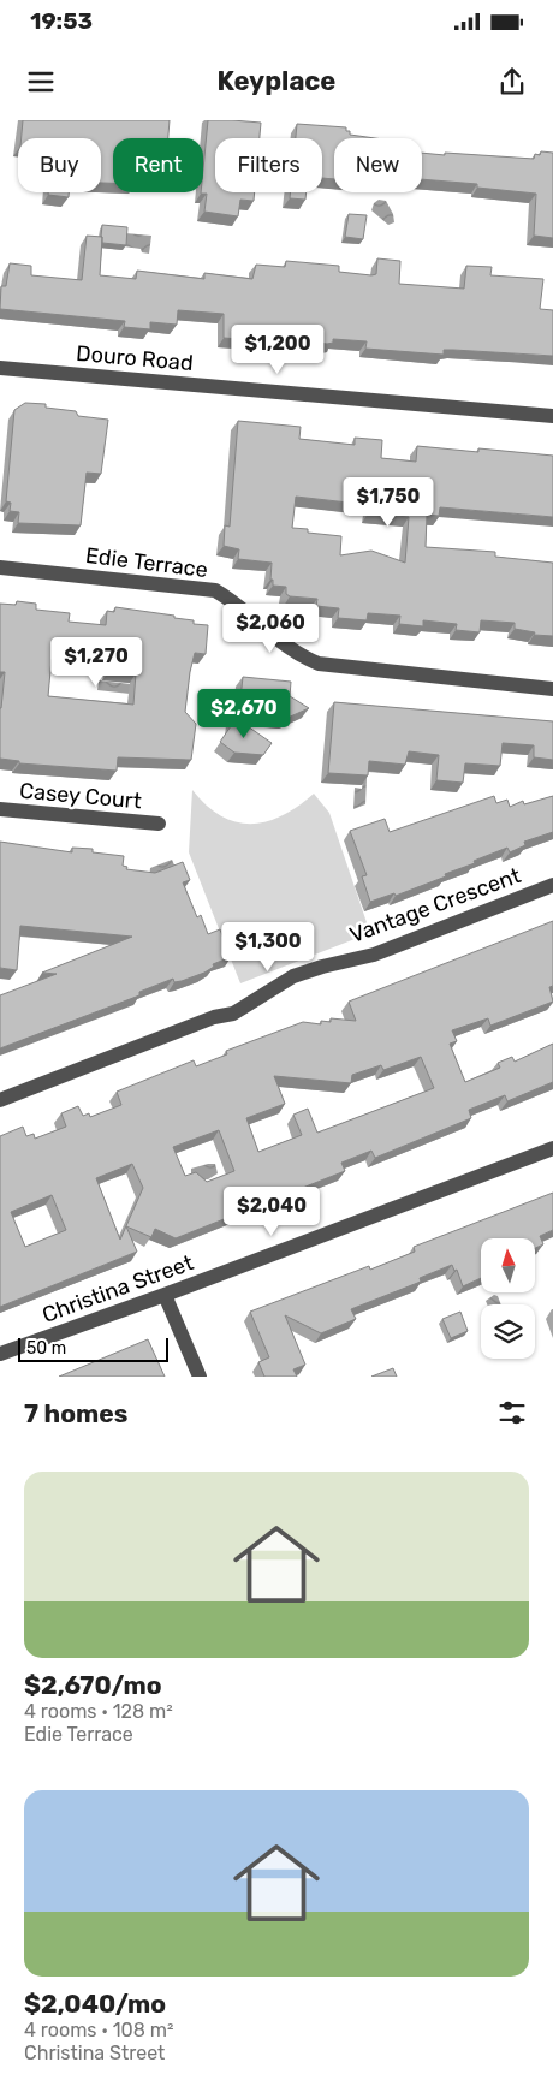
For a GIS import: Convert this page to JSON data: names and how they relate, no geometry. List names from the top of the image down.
{
  "streets": {
    "street": [
      "Douro Road",
      "Edie Terrace",
      "Casey Court",
      "Vantage Crescent",
      "Christina Street"
    ]
  },
  "scale_bar": "50 m",
  "north": "top",
  "page": {
    "status": "19:53",
    "header": "Keyplace",
    "chip": [
      "Buy",
      "Rent",
      "Filters",
      "New"
    ],
    "price": [
      "$1,200",
      "$1,750",
      "$2,060",
      "$1,270",
      "$2,670",
      "$1,300",
      "$2,040"
    ],
    "scale": "50 m",
    "heading": "7 homes",
    "list": [
      {
        "name": "$2,670/mo",
        "note": "4 rooms · 128 m² · Edie Terrace"
      },
      {
        "name": "$2,040/mo",
        "note": "4 rooms · 108 m² · Christina Street"
      }
    ]
  }
}
